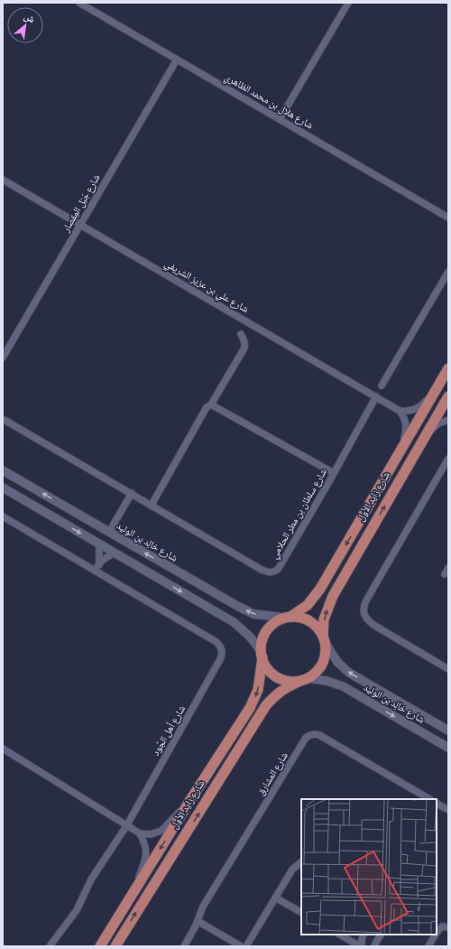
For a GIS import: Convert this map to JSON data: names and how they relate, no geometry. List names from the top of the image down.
{
  "streets": {
    "main road": ["شارع زايد الأول"],
    "street": [
      "شارع هلال بن محمد الظاهري",
      "شارع جَبَل المِقصار",
      "شارع علي بن عزيز الشريفي",
      "شارع سلطان بن مطر الحلامي",
      "شارع خالِد بن الوليد",
      "شارع أهل الجُود",
      "شارع المشارق"
    ]
  },
  "crossings": [
    ["شارع هلال بن محمد الظاهري", "شارع جَبَل المِقصار"],
    ["شارع جَبَل المِقصار", "شارع علي بن عزيز الشريفي"],
    ["شارع علي بن عزيز الشريفي", "شارع سلطان بن مطر الحلامي"],
    ["شارع زايد الأول", "شارع خالِد بن الوليد"]
  ],
  "north": "top right"
}
